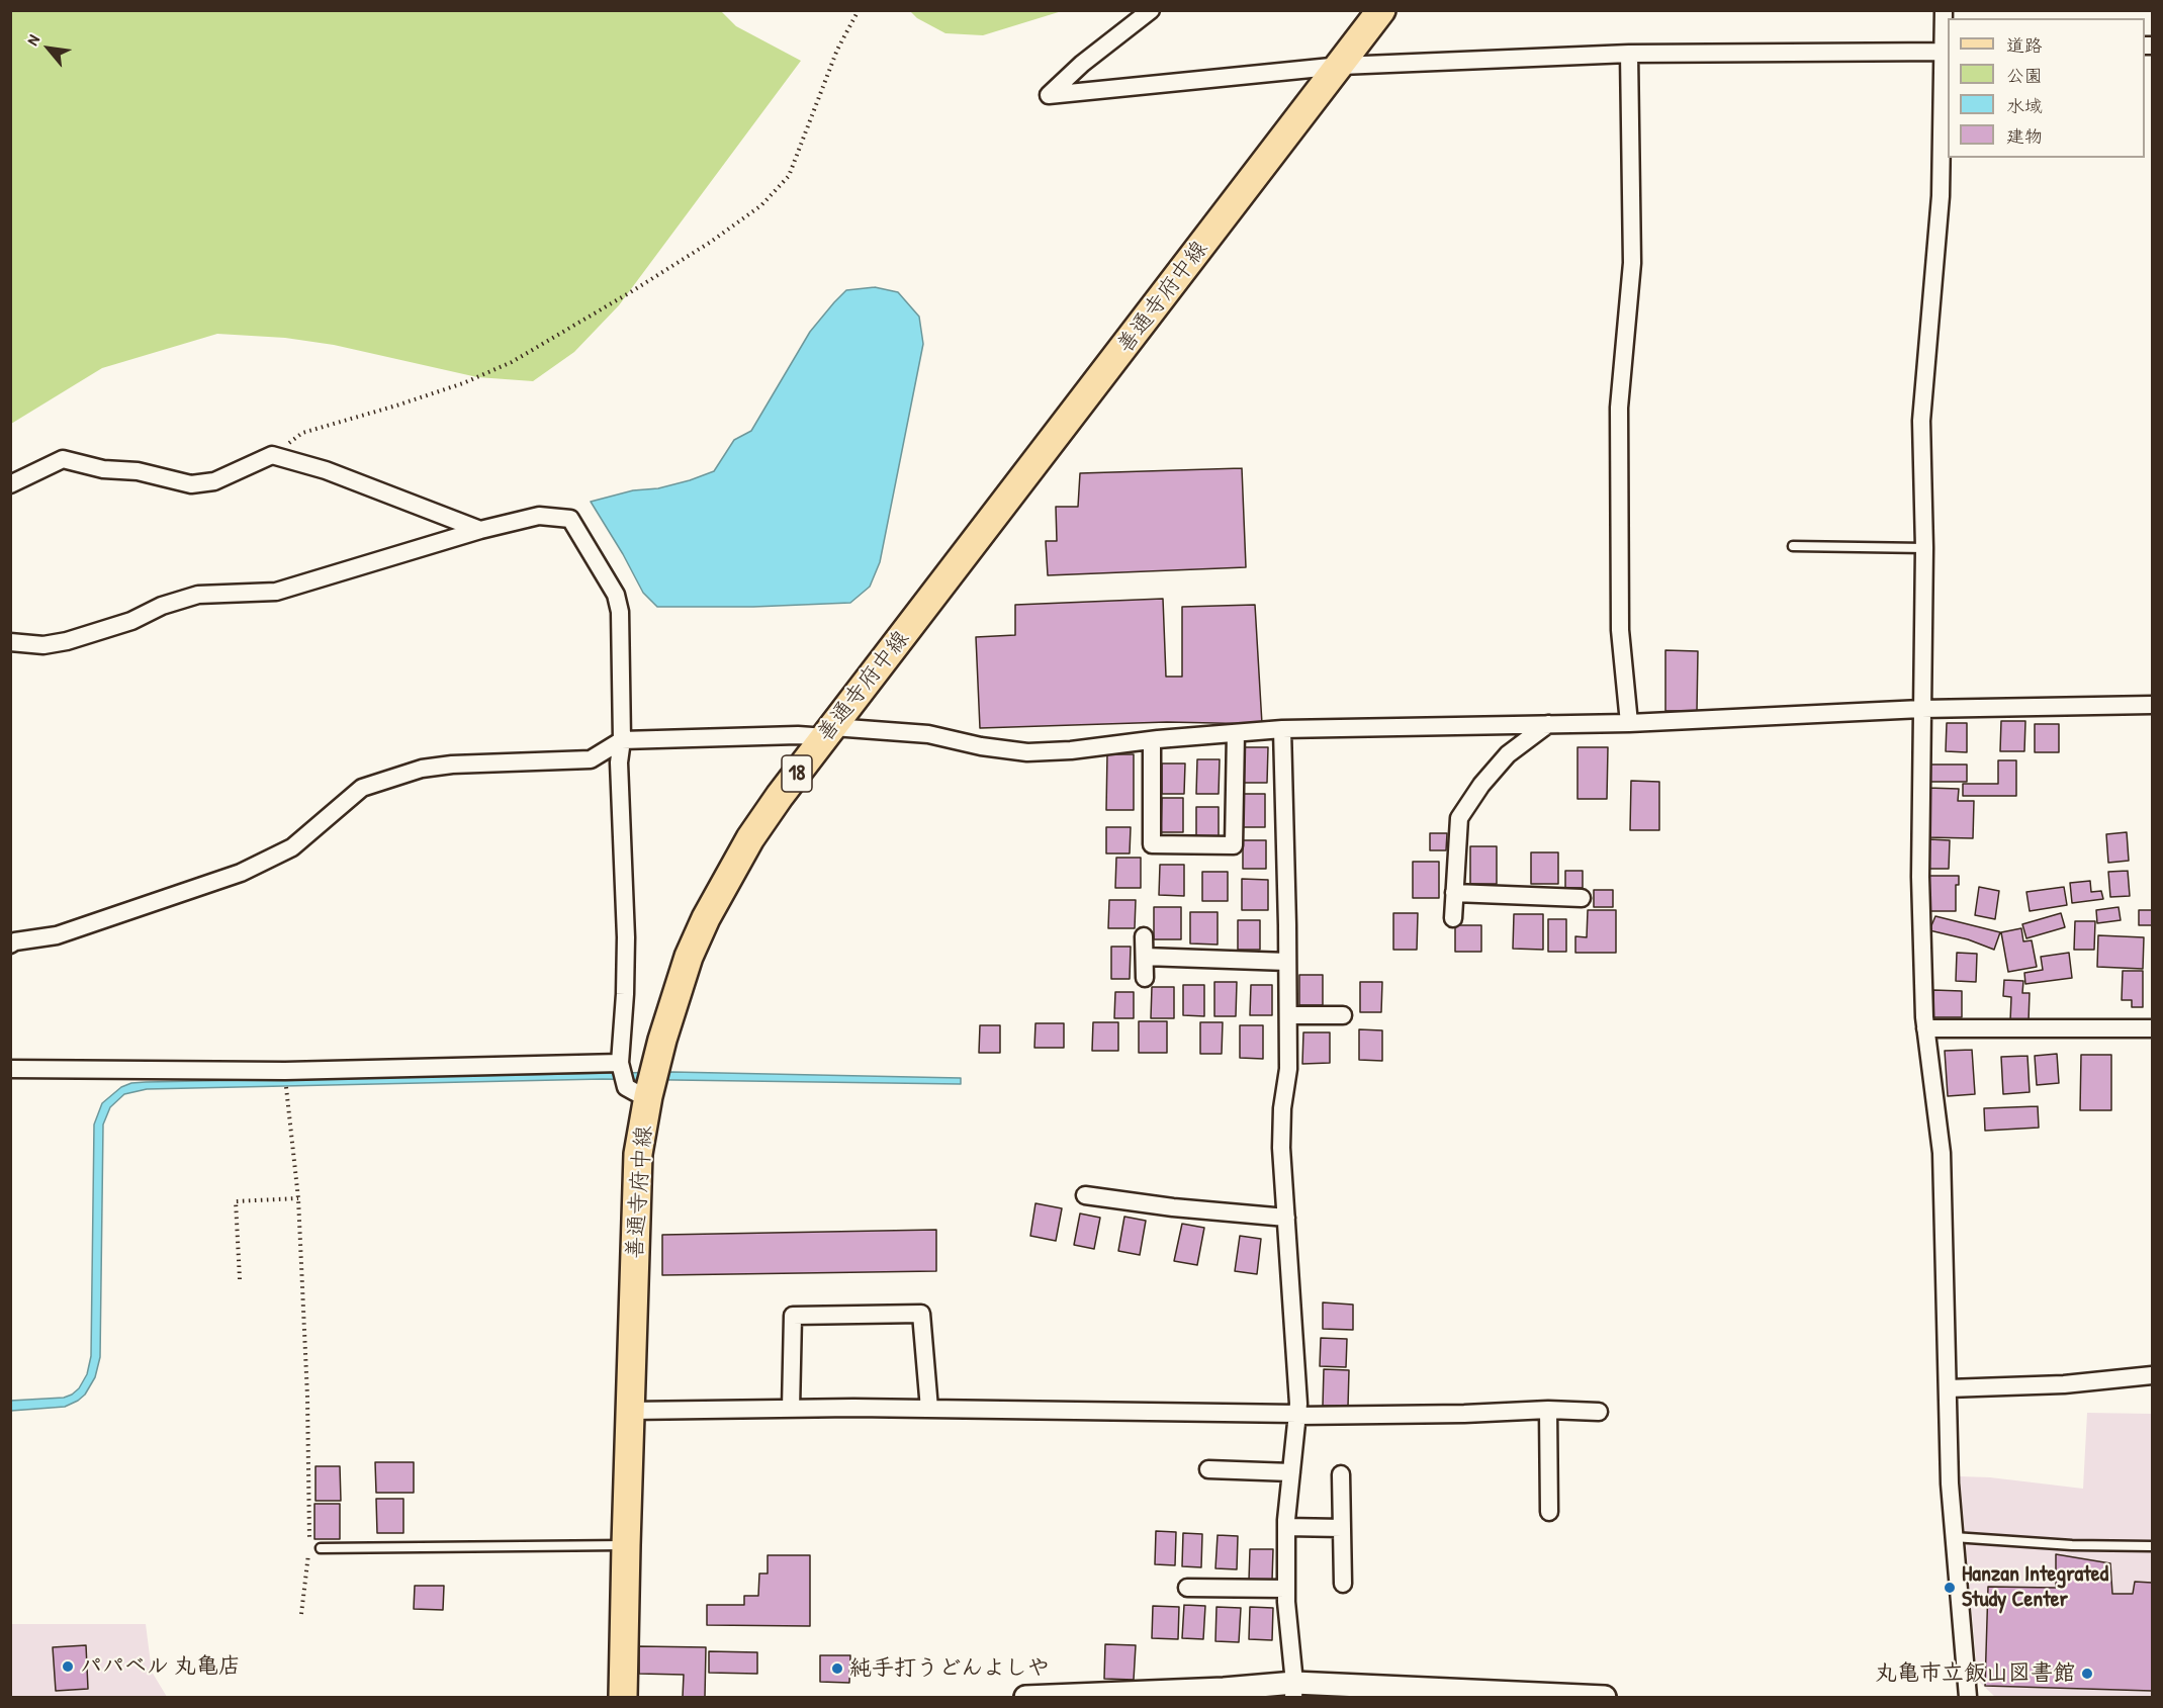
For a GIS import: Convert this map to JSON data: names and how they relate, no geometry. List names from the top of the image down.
{
  "streets": {
    "main road": ["善通寺府中線", "18"]
  },
  "places": [
    "Hanzan Integrated Study Center",
    "パパベル 丸亀店",
    "純手打うどんよしや",
    "丸亀市立飯山図書館"
  ],
  "legend": [
    "道路",
    "公園",
    "水域",
    "建物"
  ],
  "north": "top left"
}
